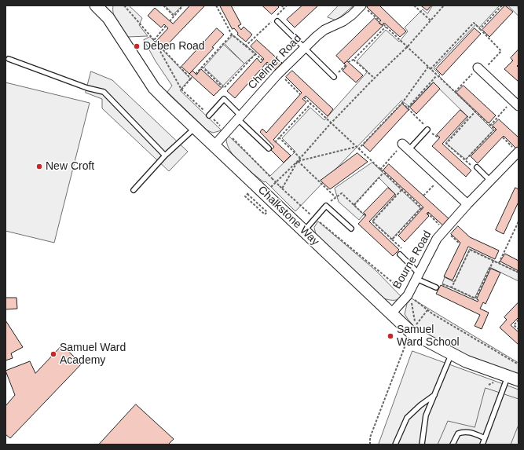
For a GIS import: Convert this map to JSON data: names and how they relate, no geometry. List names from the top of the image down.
{
  "streets": {
    "street": ["Chelmer Road", "Chalkstone Way", "Bourne Road"]
  },
  "crossings": [
    ["Chelmer Road", "Chalkstone Way"],
    ["Chalkstone Way", "Bourne Road"]
  ],
  "places": [
    "Deben Road",
    "New Croft",
    "Samuel Ward School",
    "Samuel Ward Academy"
  ]
}
